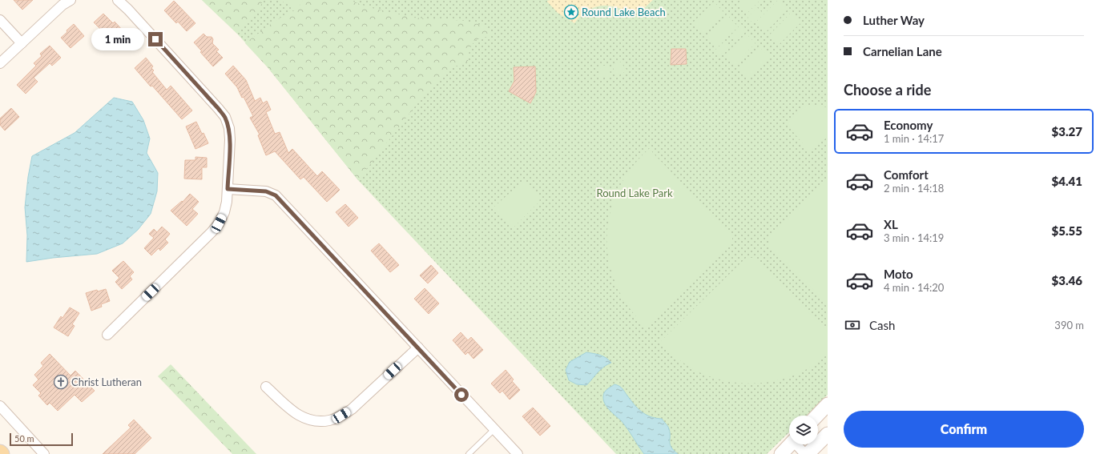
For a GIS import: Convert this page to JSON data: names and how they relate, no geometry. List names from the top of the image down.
{
  "parks": ["Round Lake Park"],
  "places": {
    "place": ["Round Lake Beach"],
    "church": ["Christ Lutheran"]
  },
  "scale_bar": "50 m",
  "page": {
    "banner": ["Luther Way", "Carnelian Lane"],
    "bubble": "1 min",
    "heading": "Choose a ride",
    "list": [
      {
        "name": "Economy",
        "note": "1 min · 14:17",
        "value": "$3.27"
      },
      {
        "name": "Comfort",
        "note": "2 min · 14:18",
        "value": "$4.41"
      },
      {
        "name": "XL",
        "note": "3 min · 14:19",
        "value": "$5.55"
      },
      {
        "name": "Moto",
        "note": "4 min · 14:20",
        "value": "$3.46"
      }
    ],
    "pay": ["Cash", "390 m"],
    "buttons": "Confirm",
    "scale": "50 m"
  }
}
